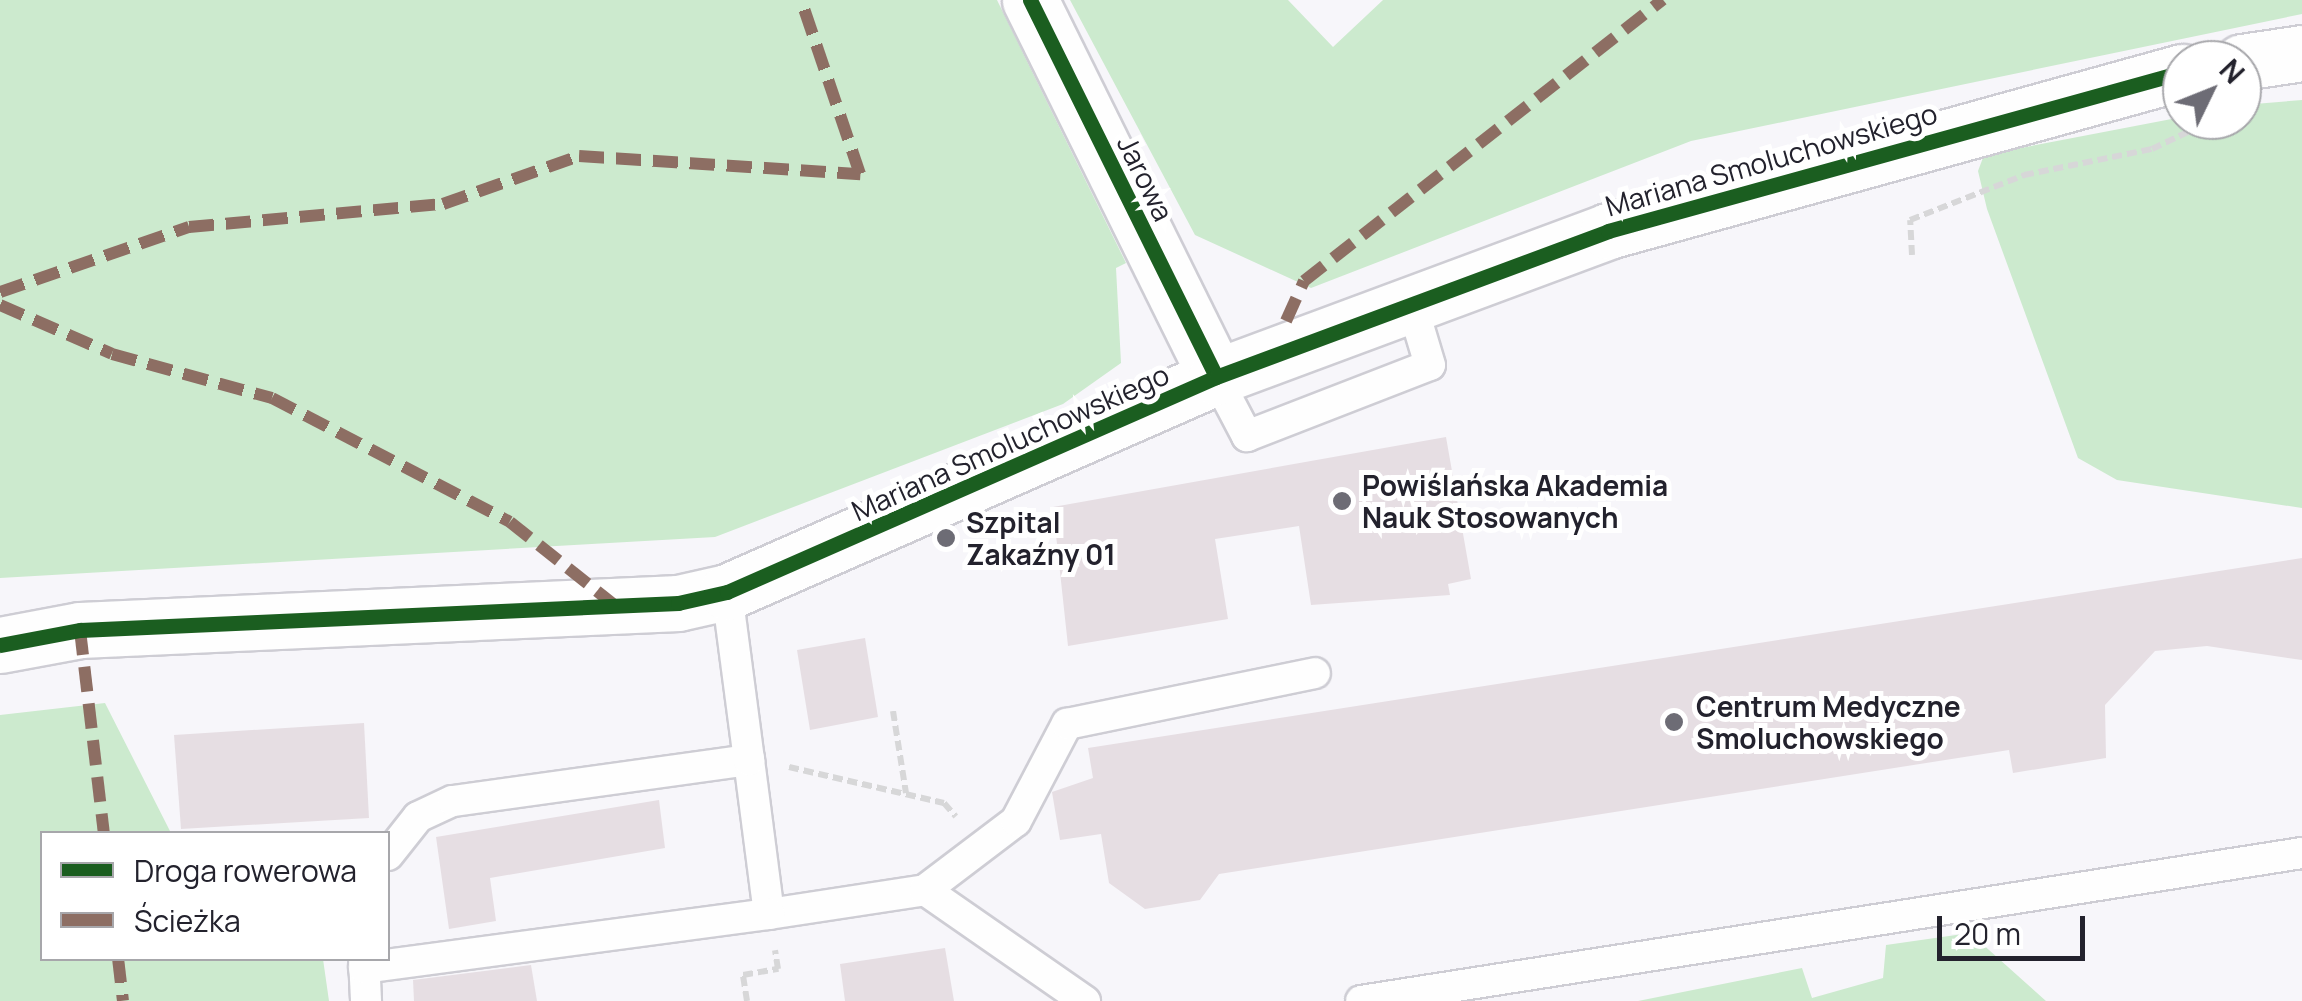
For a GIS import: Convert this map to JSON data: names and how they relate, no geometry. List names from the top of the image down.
{
  "streets": {
    "street": ["Mariana Smoluchowskiego", "Jarowa"]
  },
  "crossings": [
    ["Mariana Smoluchowskiego", "Jarowa"]
  ],
  "places": ["Powiślańska Akademia Nauk Stosowanych", "Szpital Zakaźny 01", "Centrum Medyczne Smoluchowskiego"],
  "legend": ["Droga rowerowa", "Ścieżka"],
  "scale_bar": "20 m",
  "north": "top right"
}
